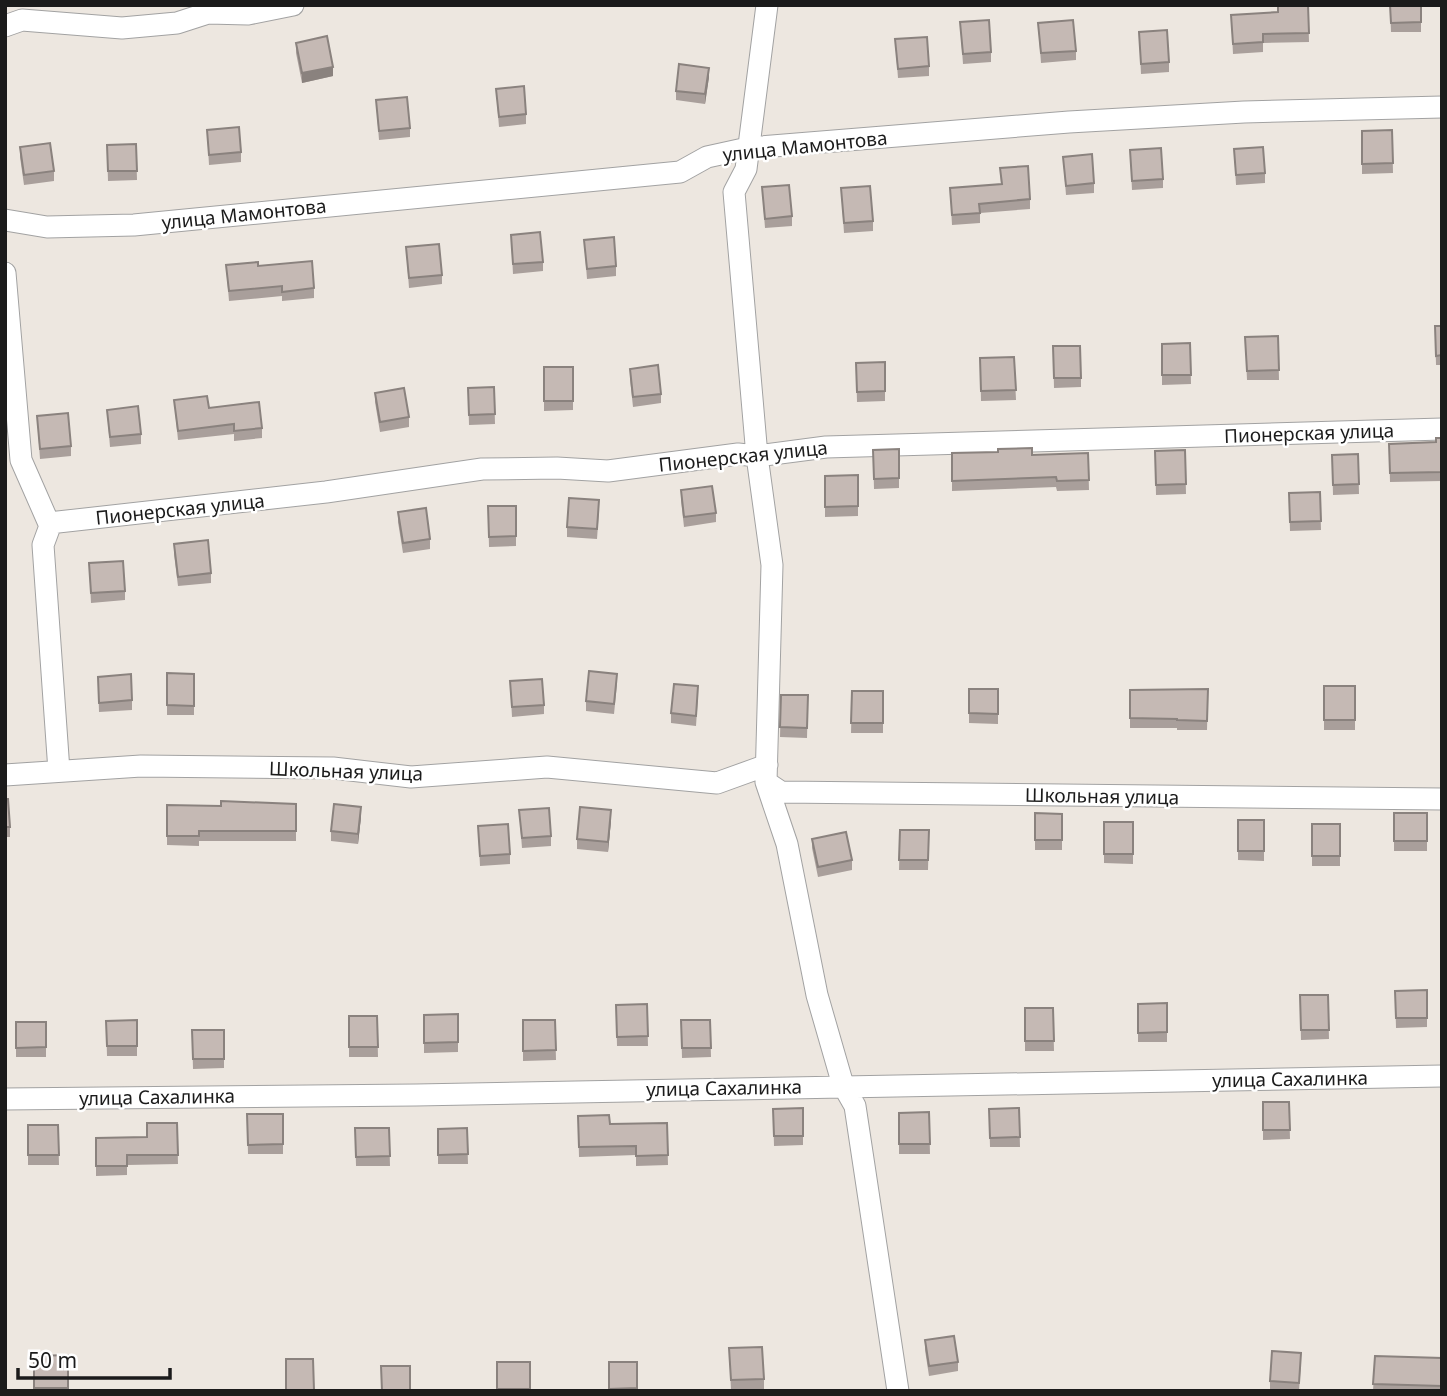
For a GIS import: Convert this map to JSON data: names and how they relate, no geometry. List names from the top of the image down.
{
  "streets": {
    "street": [
      "улица Мамонтова",
      "Пионерская улица",
      "Школьная улица",
      "улица Сахалинка"
    ]
  },
  "scale_bar": "50 m"
}
